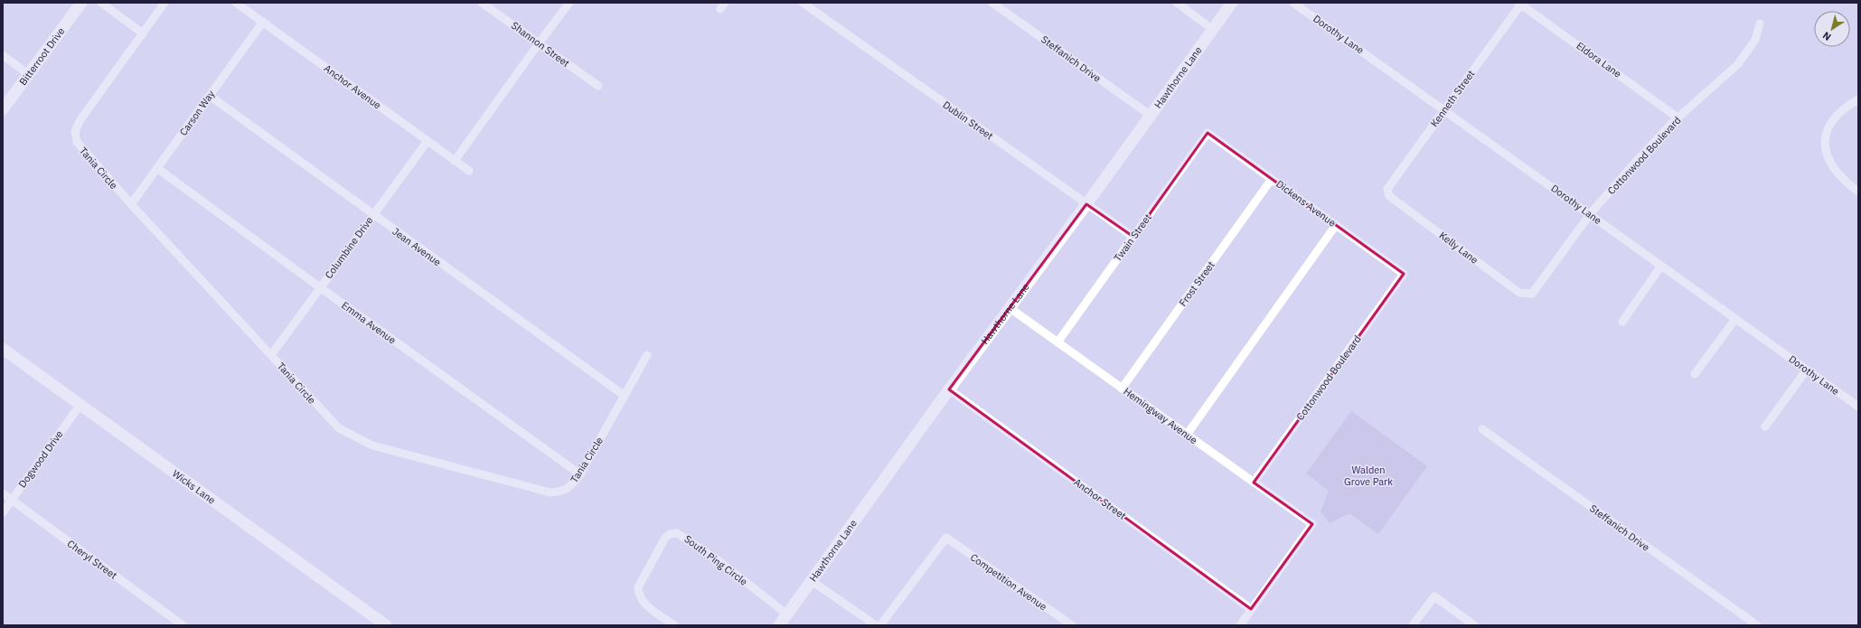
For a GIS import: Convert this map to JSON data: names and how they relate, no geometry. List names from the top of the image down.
{
  "streets": {
    "street": [
      "Dorothy Lane",
      "Shannon Street",
      "Bitterroot Drive",
      "Steffanich Drive",
      "Eldora Lane",
      "Hawthorne Lane",
      "Anchor Avenue",
      "Kenneth Street",
      "Carson Way",
      "Dublin Street",
      "Cottonwood Boulevard",
      "Tania Circle",
      "Dickens Avenue",
      "Twain Street",
      "Jean Avenue",
      "Columbine Drive",
      "Kelly Lane",
      "Frost Street",
      "Emma Avenue",
      "Hemingway Avenue",
      "Dogwood Drive",
      "Wicks Lane",
      "Anchor Street",
      "Cheryl Street",
      "South Ping Circle",
      "Competition Avenue"
    ]
  },
  "crossings": [
    ["Dorothy Lane", "Kenneth Street"],
    ["Dorothy Lane", "Cottonwood Boulevard"],
    ["Steffanich Drive", "Hawthorne Lane"],
    ["Eldora Lane", "Kenneth Street"],
    ["Eldora Lane", "Cottonwood Boulevard"],
    ["Hawthorne Lane", "Dublin Street"],
    ["Hawthorne Lane", "Hemingway Avenue"],
    ["Hawthorne Lane", "Anchor Street"],
    ["Hawthorne Lane", "South Ping Circle"],
    ["Anchor Avenue", "Carson Way"],
    ["Anchor Avenue", "Columbine Drive"],
    ["Kenneth Street", "Kelly Lane"],
    ["Carson Way", "Tania Circle"],
    ["Carson Way", "Jean Avenue"],
    ["Carson Way", "Emma Avenue"],
    ["Dublin Street", "Twain Street"],
    ["Cottonwood Boulevard", "Dickens Avenue"],
    ["Cottonwood Boulevard", "Kelly Lane"],
    ["Cottonwood Boulevard", "Hemingway Avenue"],
    ["Tania Circle", "Jean Avenue"],
    ["Tania Circle", "Columbine Drive"],
    ["Tania Circle", "Emma Avenue"],
    ["Dickens Avenue", "Twain Street"],
    ["Dickens Avenue", "Frost Street"],
    ["Twain Street", "Hemingway Avenue"],
    ["Jean Avenue", "Columbine Drive"],
    ["Columbine Drive", "Emma Avenue"],
    ["Frost Street", "Hemingway Avenue"],
    ["Hemingway Avenue", "Anchor Street"],
    ["Dogwood Drive", "Wicks Lane"],
    ["Dogwood Drive", "Cheryl Street"]
  ],
  "parks": ["Walden Grove Park"],
  "north": "bottom left"
}
